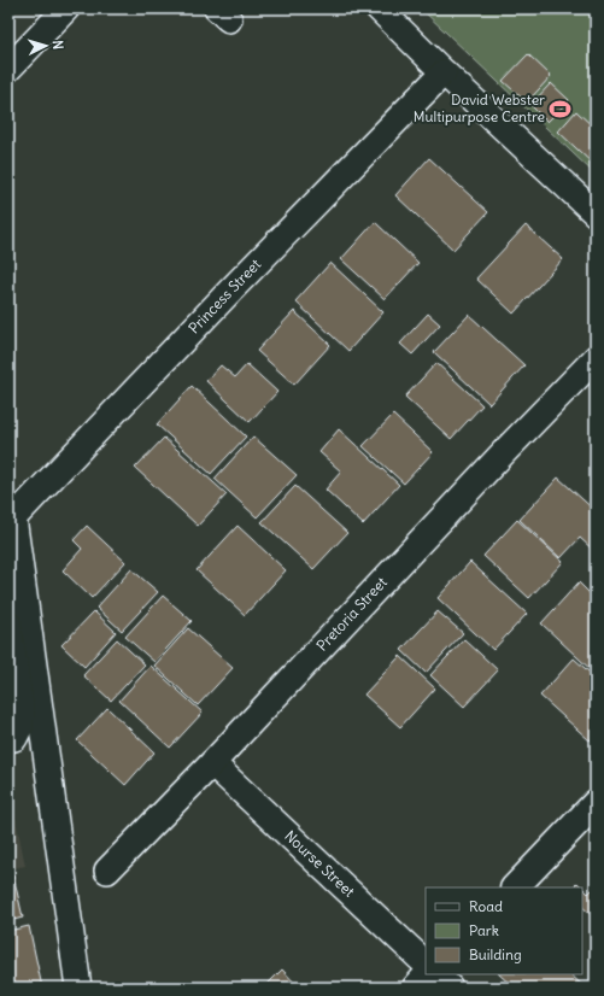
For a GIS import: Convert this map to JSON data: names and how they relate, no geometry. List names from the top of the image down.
{
  "streets": {
    "street": ["Princess Street", "Pretoria Street", "Nourse Street"]
  },
  "crossings": [
    ["Pretoria Street", "Nourse Street"]
  ],
  "places": {
    "sports": ["David Webster Multipurpose Centre"]
  },
  "legend": ["Road", "Park", "Building"],
  "north": "right"
}
